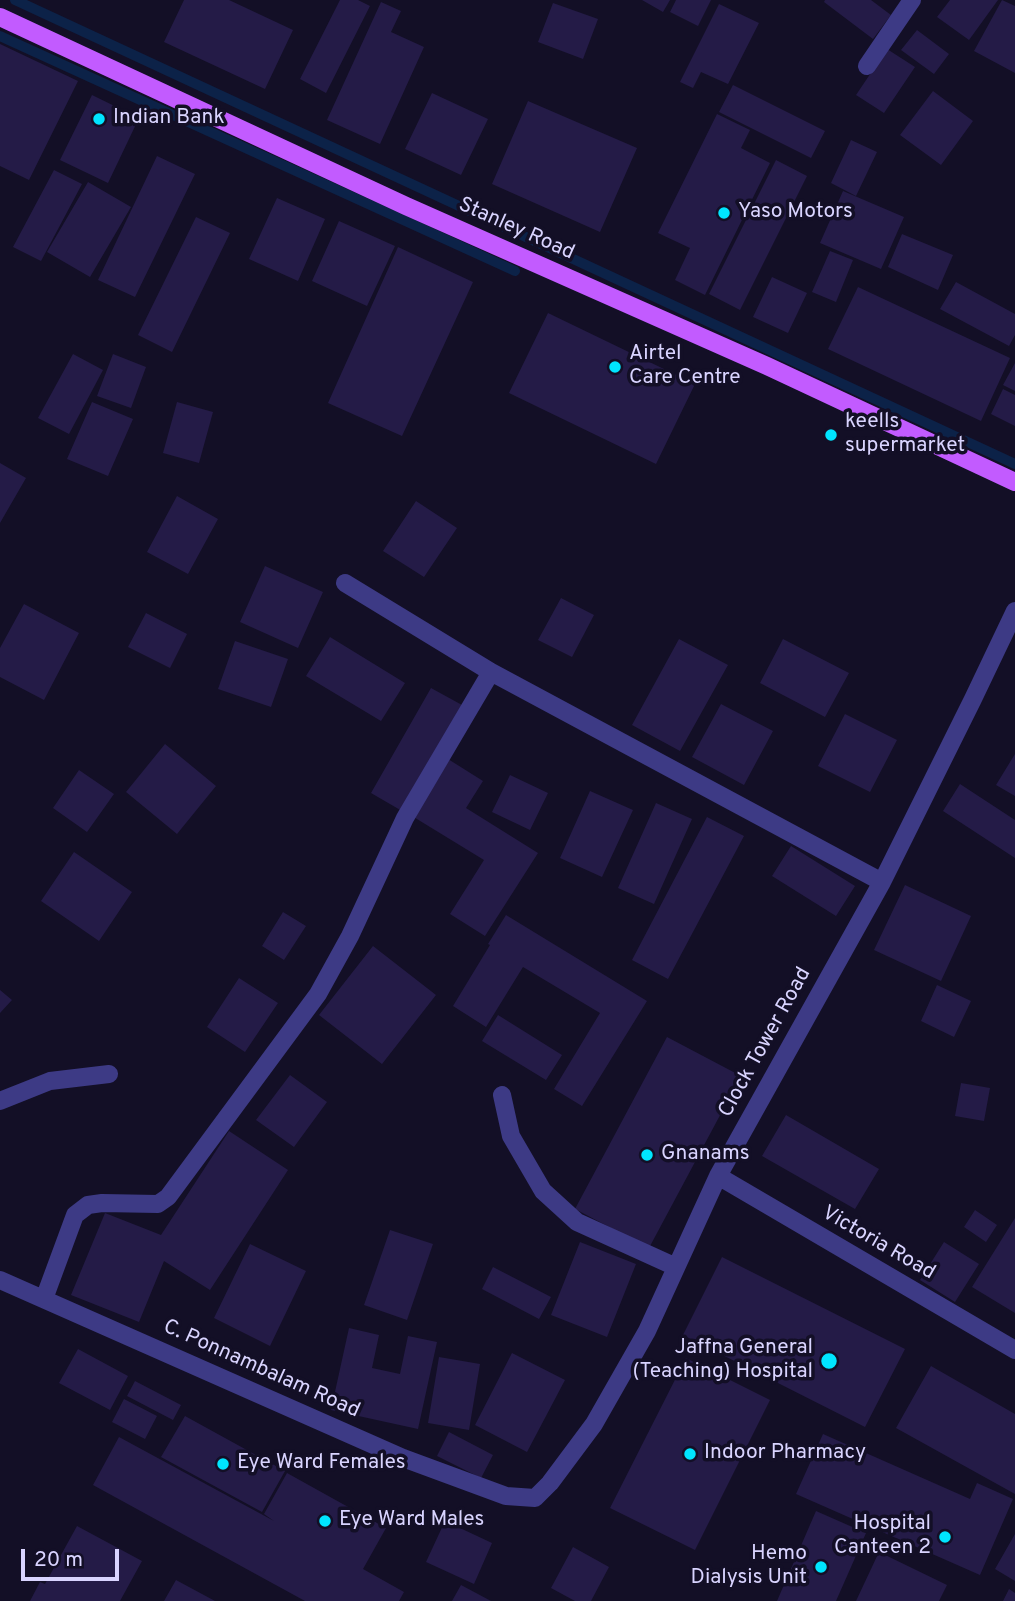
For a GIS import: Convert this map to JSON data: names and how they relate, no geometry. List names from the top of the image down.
{
  "streets": {
    "main road": ["Stanley Road"],
    "street": ["Clock Tower Road", "Victoria Road", "C. Ponnambalam Road"]
  },
  "crossings": [
    ["Clock Tower Road", "Victoria Road"],
    ["Clock Tower Road", "C. Ponnambalam Road"]
  ],
  "places": [
    "Indian Bank",
    "Yaso Motors",
    "Airtel Care Centre",
    "keells supermarket",
    "Gnanams",
    "Jaffna General (Teaching) Hospital",
    "Indoor Pharmacy",
    "Eye Ward Females",
    "Eye Ward Males",
    "Hospital Canteen 2",
    "Hemo Dialysis Unit"
  ],
  "scale_bar": "20 m"
}
